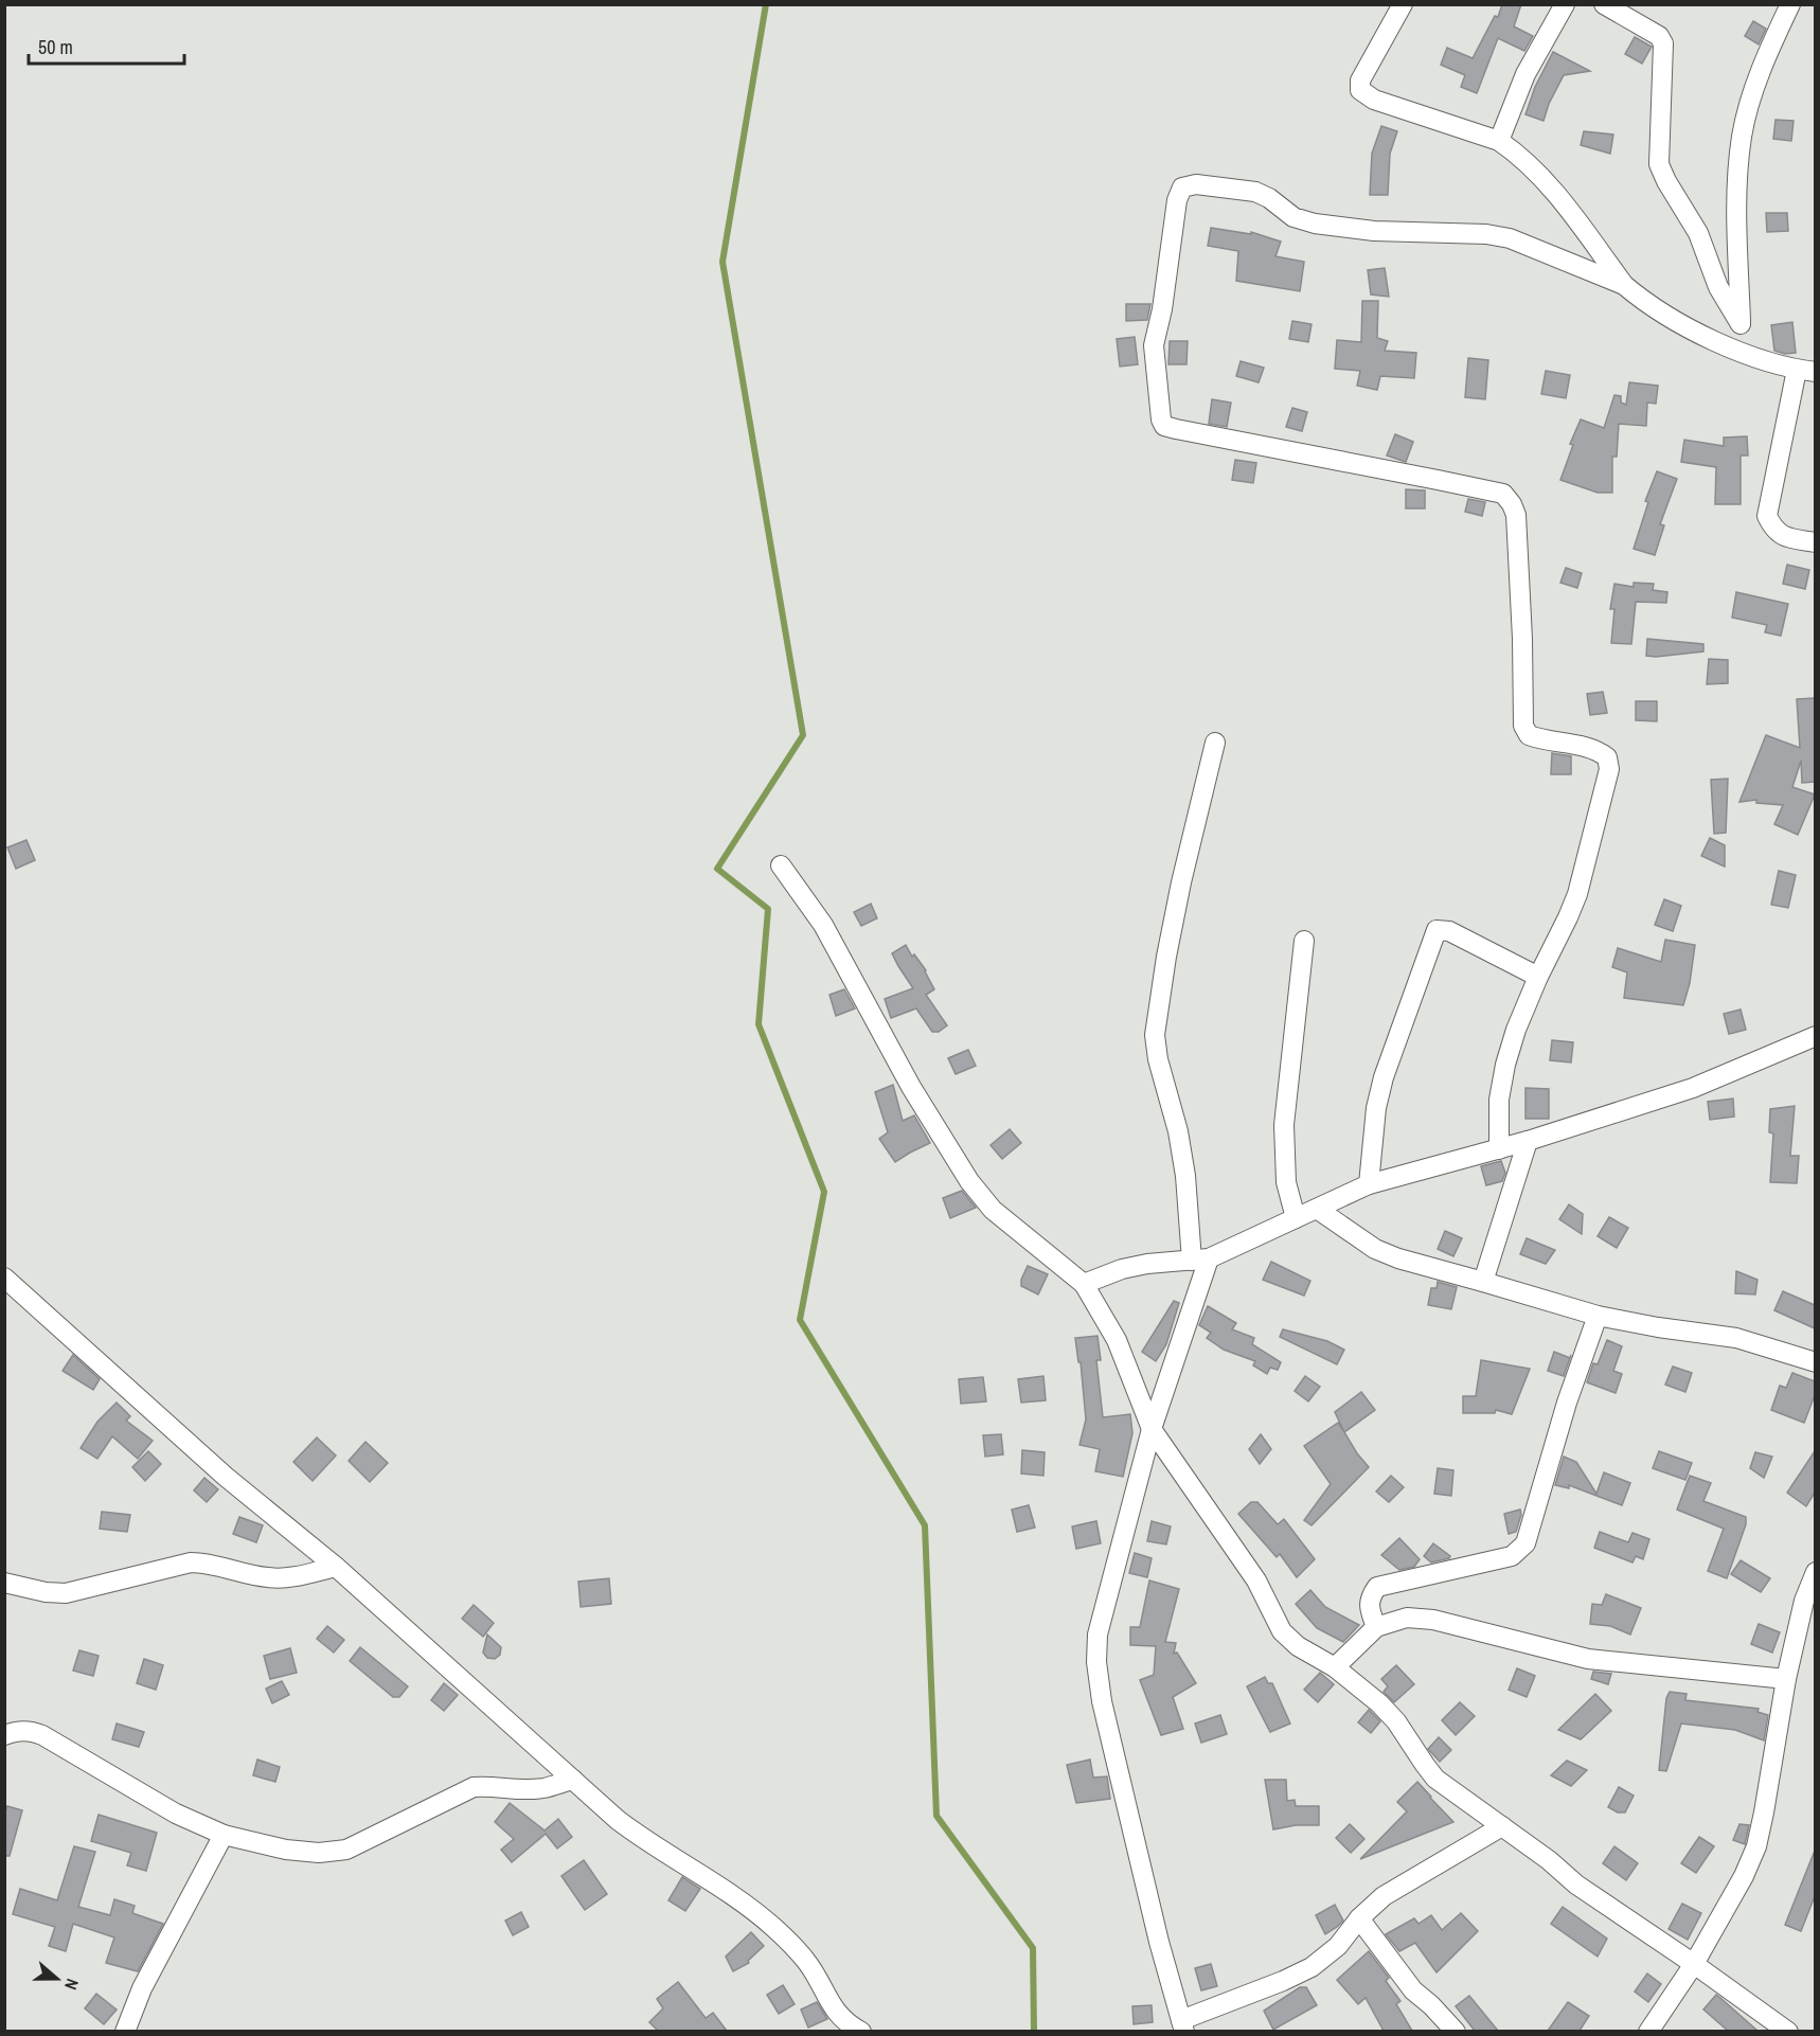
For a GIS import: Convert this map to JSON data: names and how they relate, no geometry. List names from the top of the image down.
{
  "scale_bar": "50 m",
  "north": "right"
}
